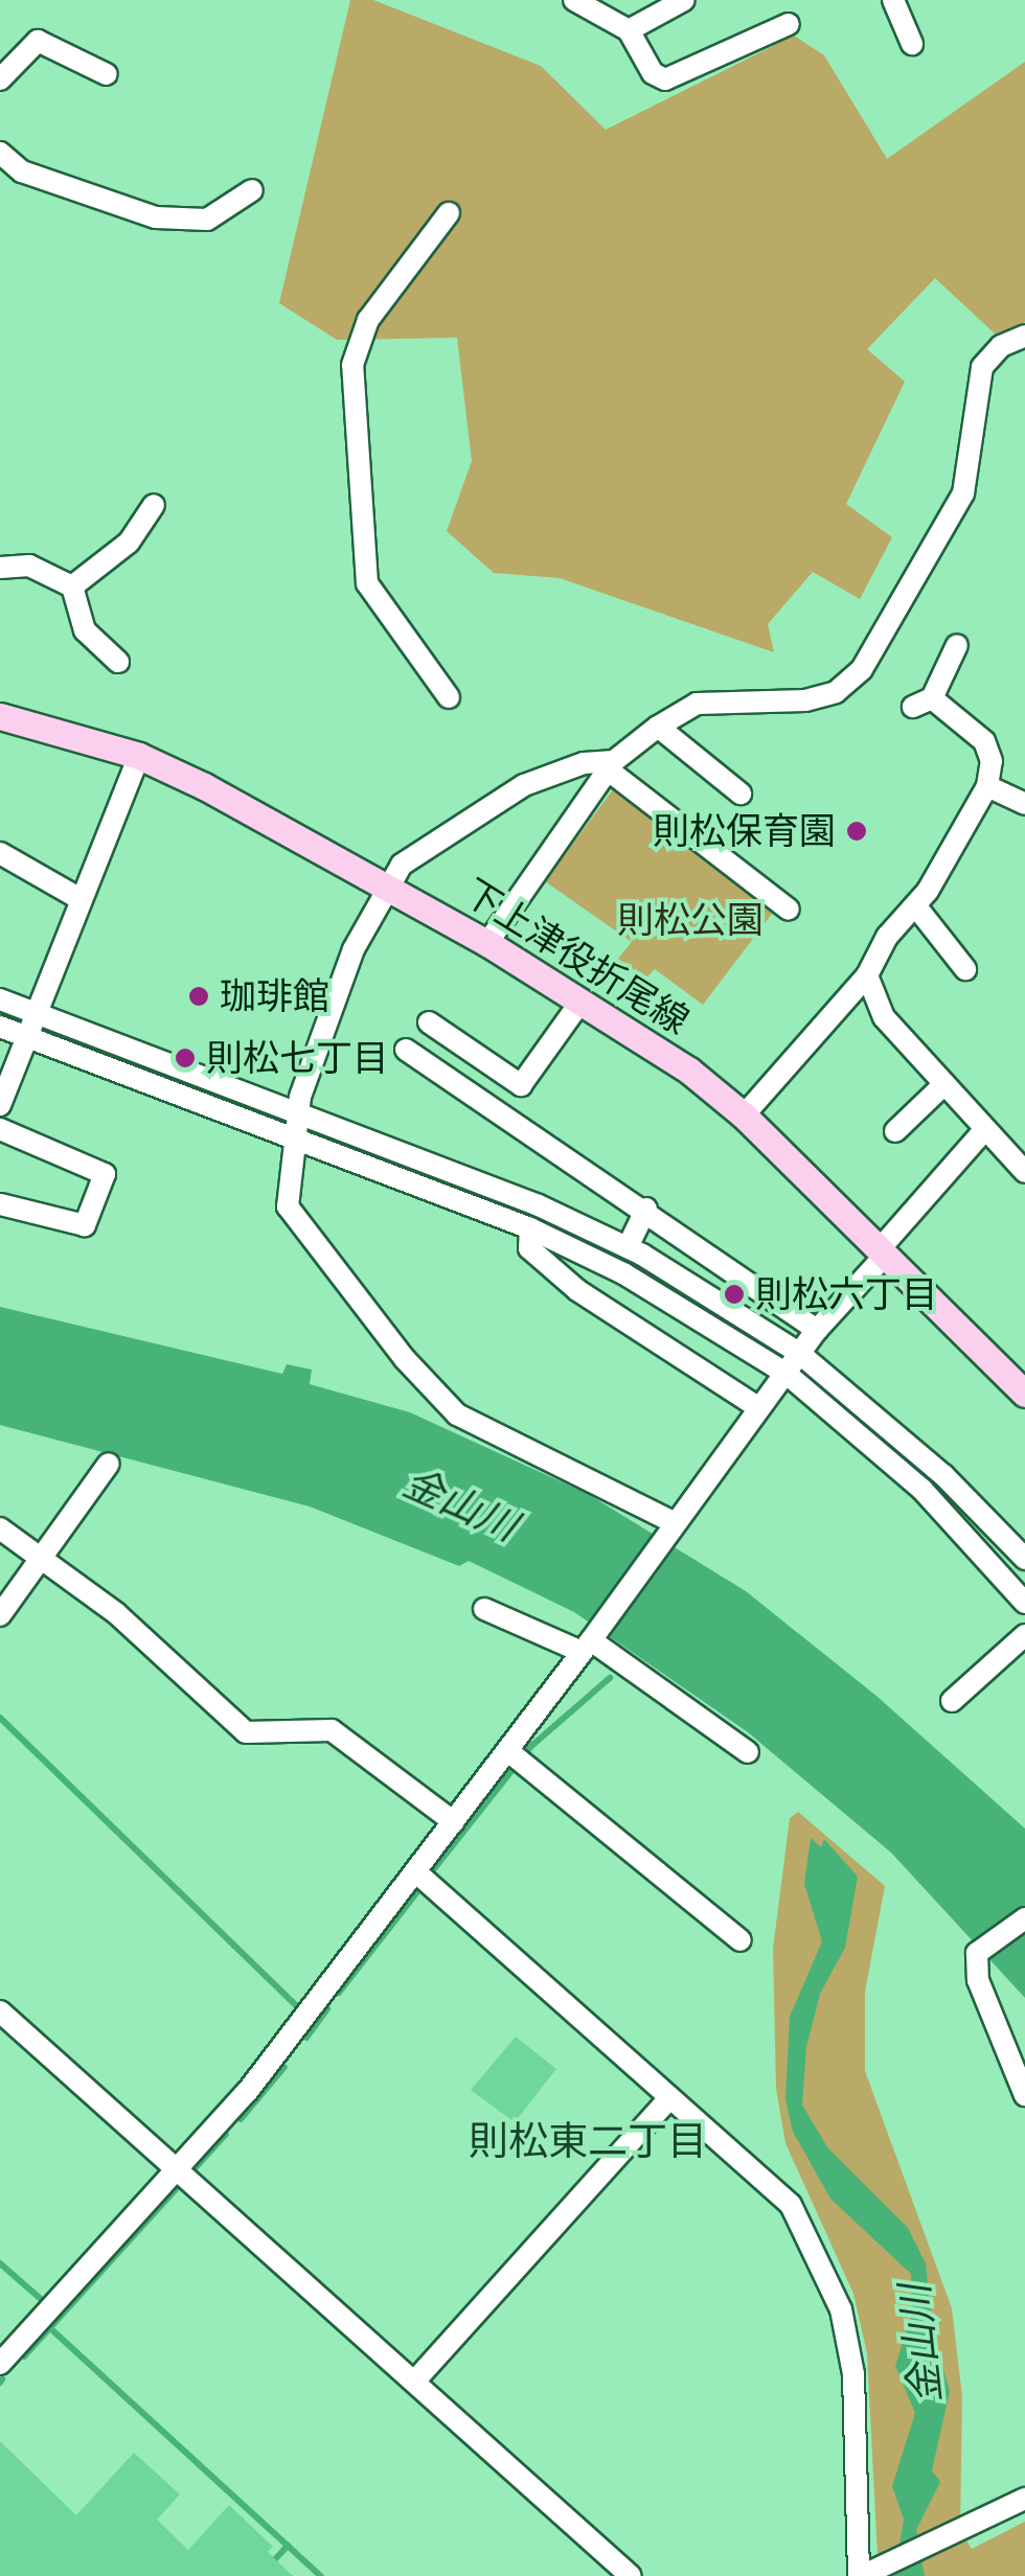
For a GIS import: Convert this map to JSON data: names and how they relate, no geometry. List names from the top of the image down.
{
  "streets": {
    "main road": ["下上津役折尾線"]
  },
  "districts": ["則松東二丁目"],
  "water": ["金山川"],
  "parks": ["則松公園"],
  "places": [
    "則松保育園",
    "珈琲館",
    "則松七丁目",
    "則松六丁目"
  ]
}
